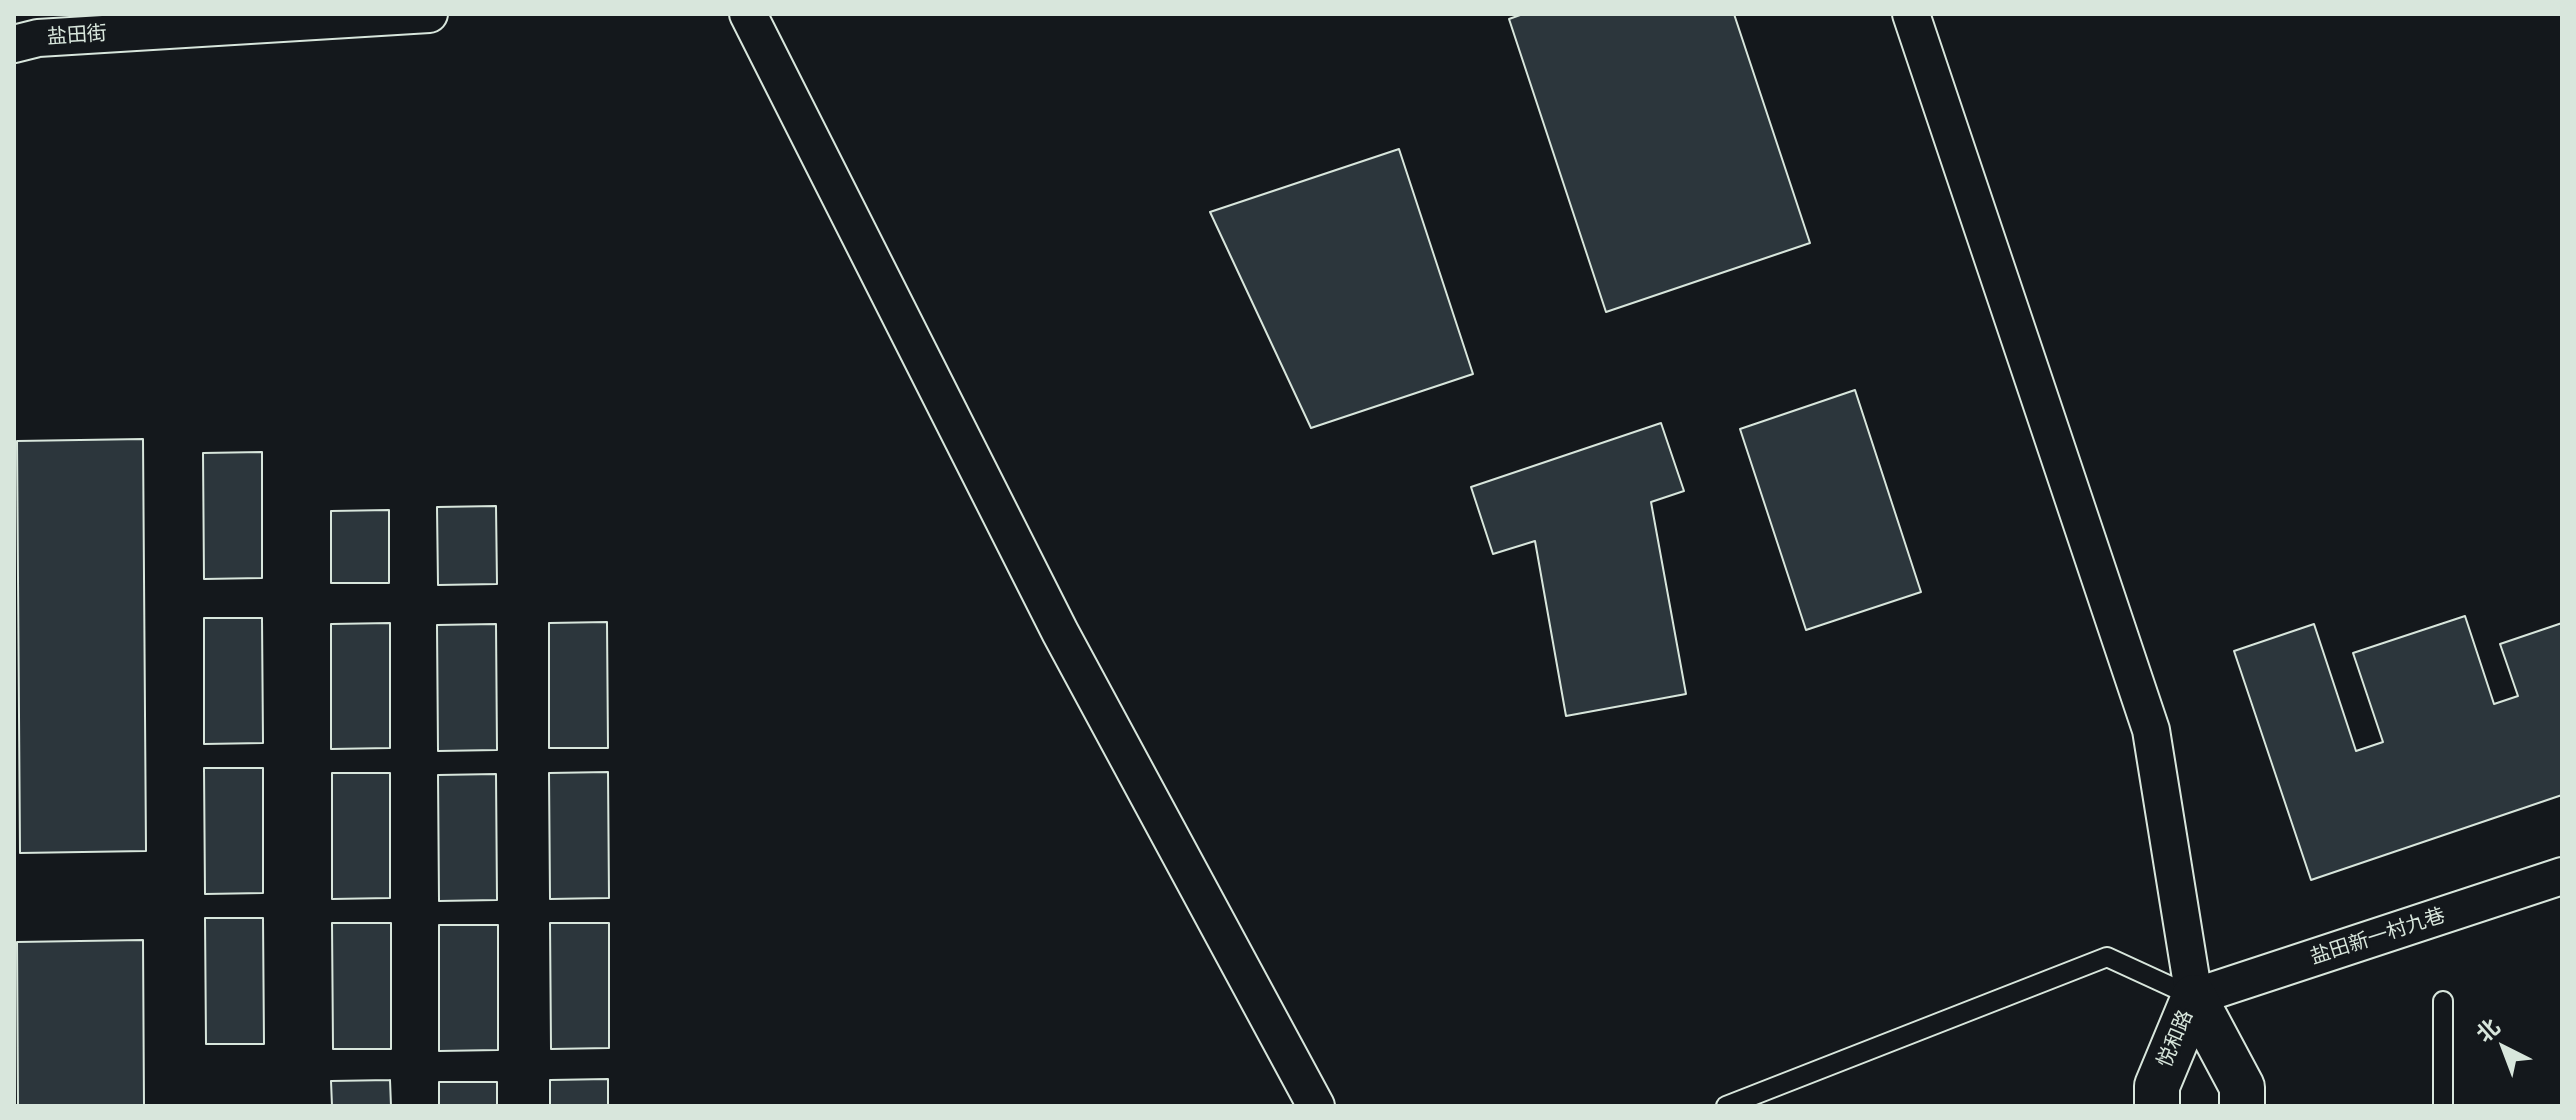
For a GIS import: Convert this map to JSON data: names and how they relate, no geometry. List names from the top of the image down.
{
  "streets": {
    "street": ["盐田街", "盐田新一村九巷", "悦和路"]
  },
  "crossings": [
    ["盐田新一村九巷", "悦和路"]
  ],
  "north": "top left"
}
